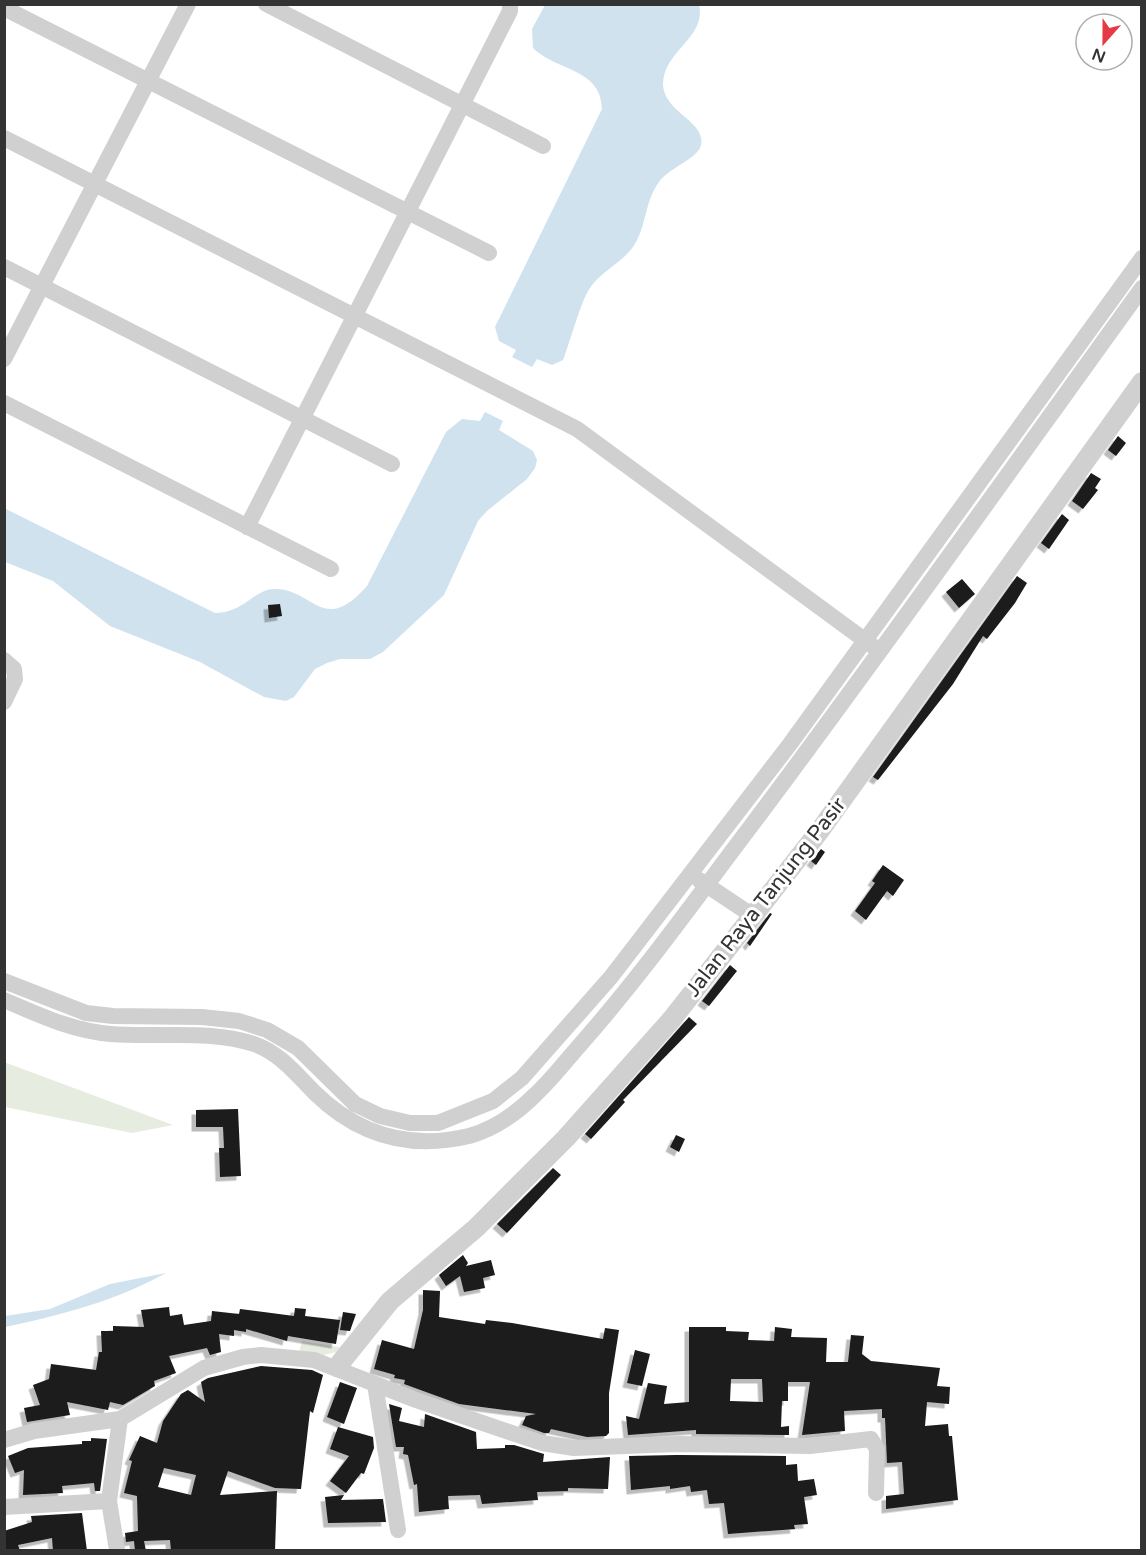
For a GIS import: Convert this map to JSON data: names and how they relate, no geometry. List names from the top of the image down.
{
  "streets": {
    "street": ["Jalan Raya Tanjung Pasir"]
  },
  "north": "bottom"
}
